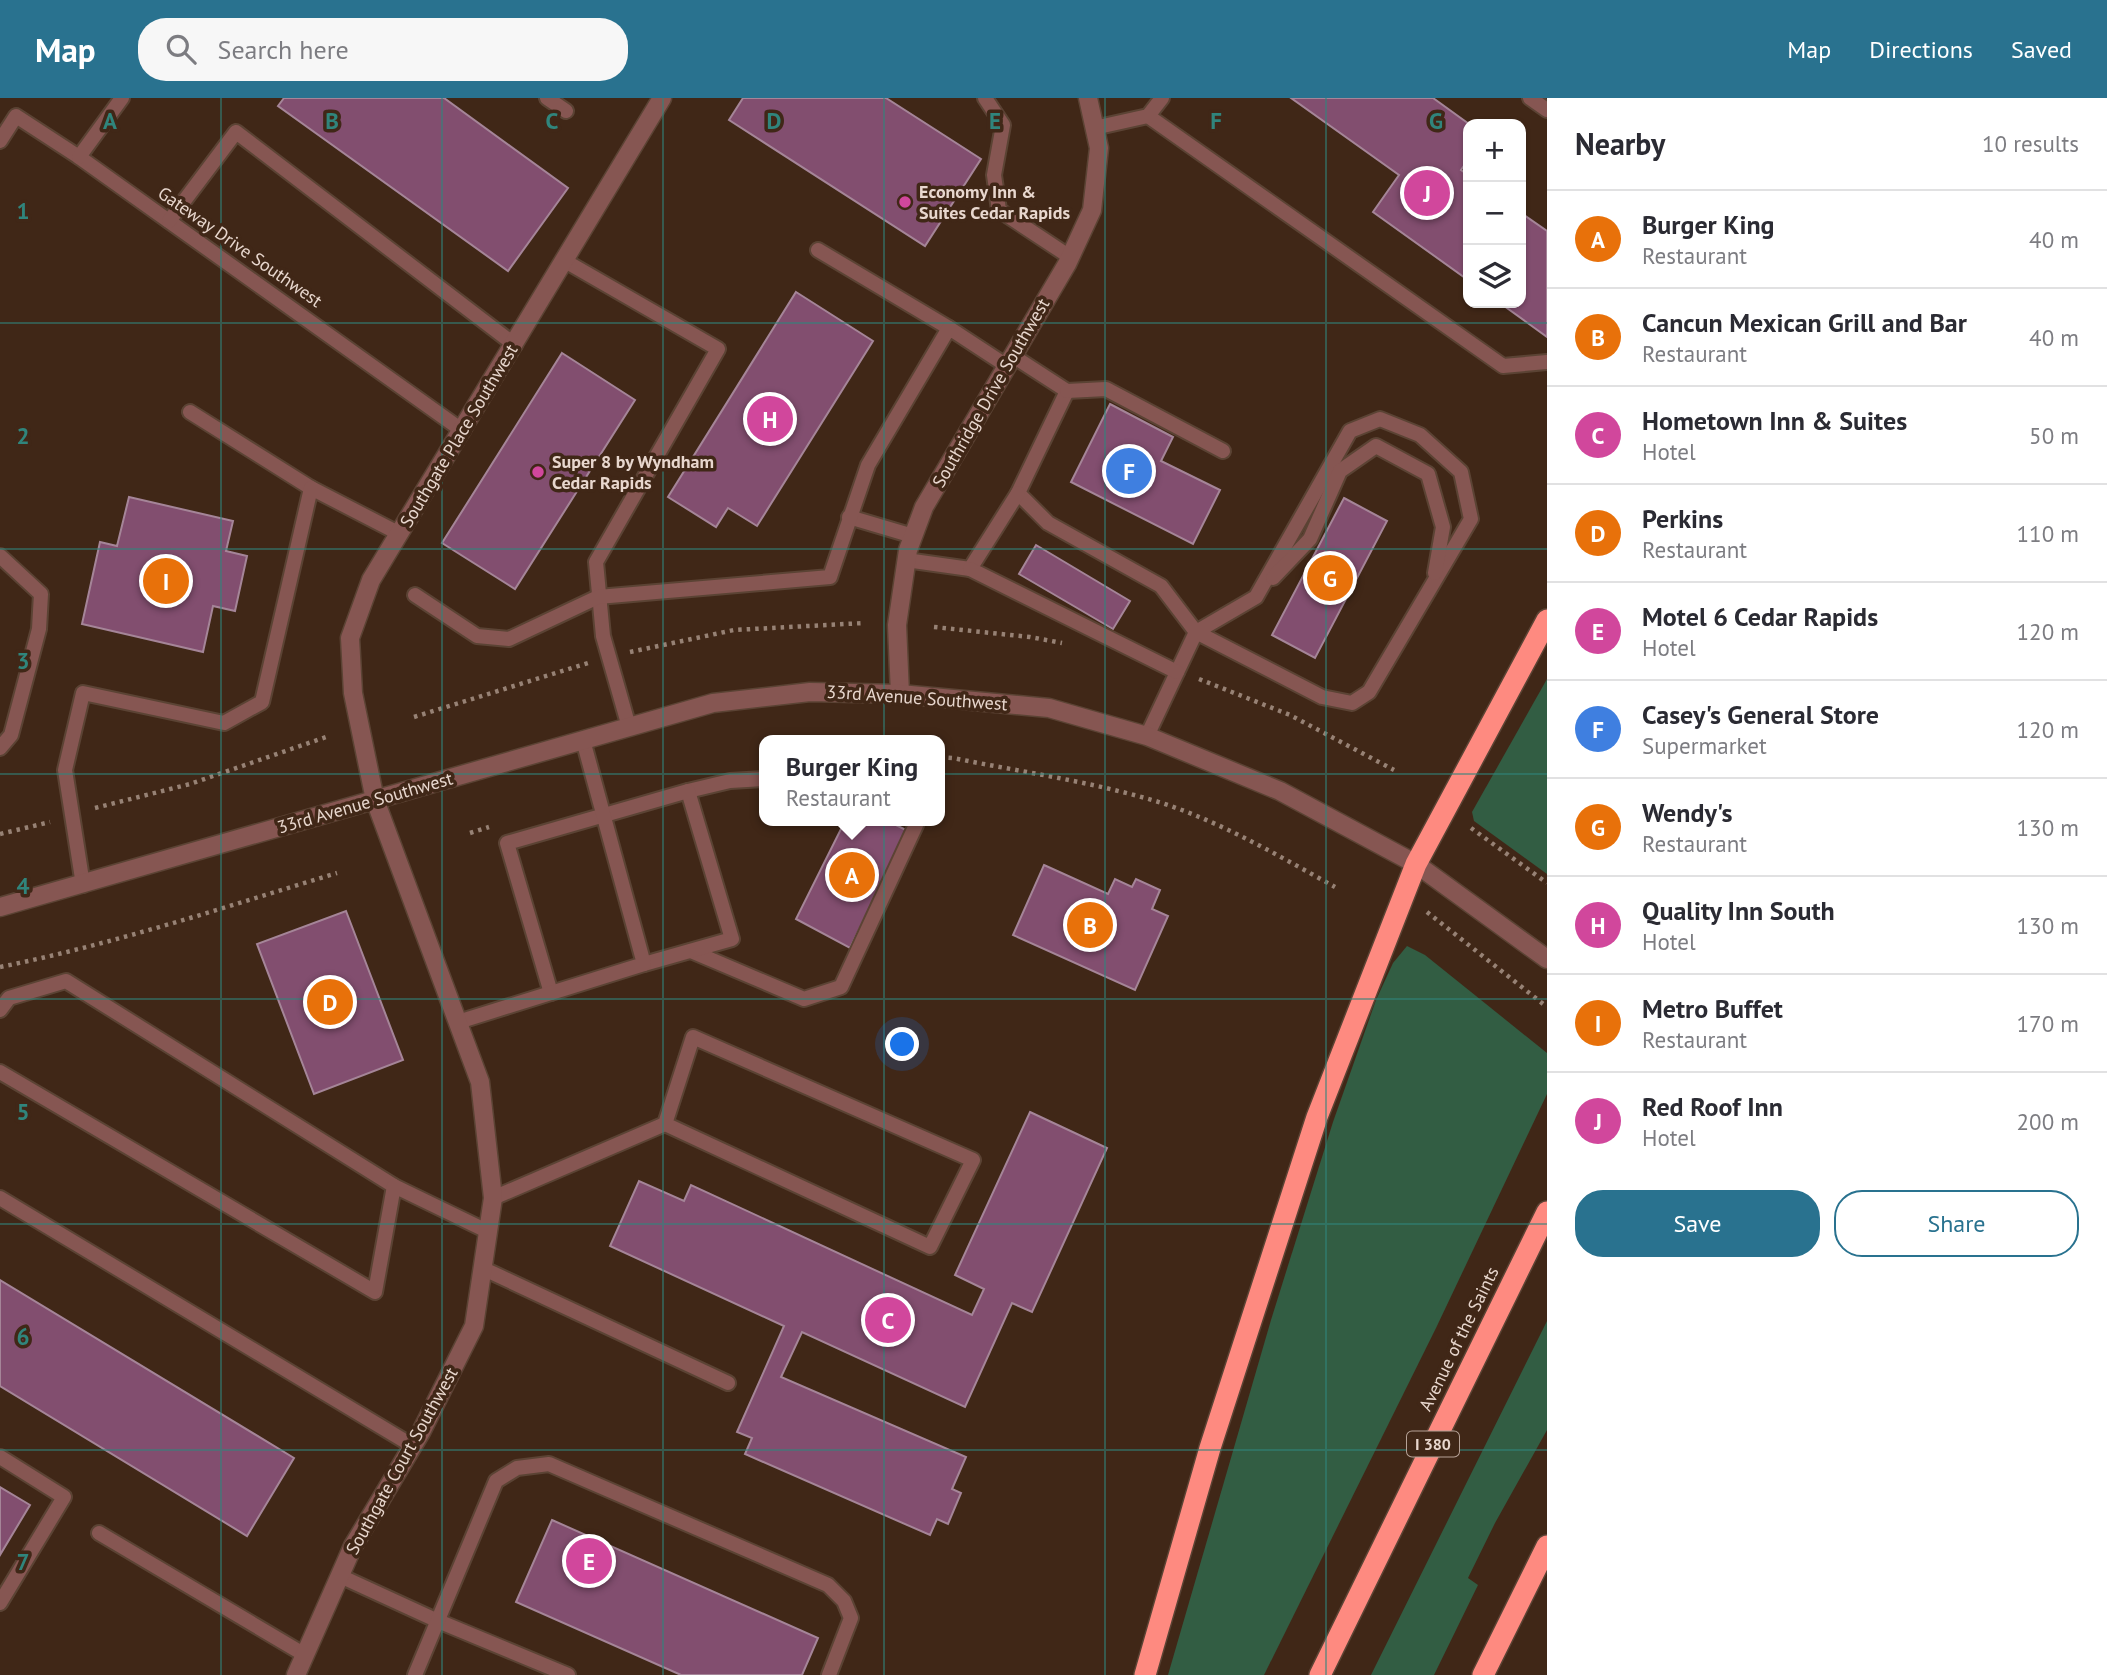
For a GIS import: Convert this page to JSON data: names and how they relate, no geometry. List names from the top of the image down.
{
  "streets": {
    "highway": ["Avenue of the Saints", "I 380"],
    "street": [
      "Southridge Drive Southwest",
      "Southgate Place Southwest",
      "33rd Avenue Southwest",
      "Southgate Court Southwest"
    ],
    "lane": ["Gateway Drive Southwest"]
  },
  "crossings": [
    ["Gateway Drive Southwest", "Southgate Place Southwest"],
    ["Southridge Drive Southwest", "33rd Avenue Southwest"],
    ["Southgate Place Southwest", "33rd Avenue Southwest"],
    ["Southgate Place Southwest", "Southgate Court Southwest"],
    ["33rd Avenue Southwest", "Southgate Court Southwest"]
  ],
  "places": ["Economy Inn & Suites Cedar Rapids", "Super 8 by Wyndham Cedar Rapids"],
  "page": {
    "header": "Map",
    "search": "Search here",
    "nav": ["Map", "Directions", "Saved"],
    "heading": ["Nearby", "10 results"],
    "map_buttons": ["+", "−"],
    "pins": [
      "J",
      "H",
      "F",
      "G",
      "I",
      "A",
      "B",
      "D",
      "C",
      "E"
    ],
    "list": [
      {
        "mark": "A",
        "name": "Burger King",
        "note": "Restaurant",
        "value": "40 m"
      },
      {
        "mark": "B",
        "name": "Cancun Mexican Grill and Bar",
        "note": "Restaurant",
        "value": "40 m"
      },
      {
        "mark": "C",
        "name": "Hometown Inn & Suites",
        "note": "Hotel",
        "value": "50 m"
      },
      {
        "mark": "D",
        "name": "Perkins",
        "note": "Restaurant",
        "value": "110 m"
      },
      {
        "mark": "E",
        "name": "Motel 6 Cedar Rapids",
        "note": "Hotel",
        "value": "120 m"
      },
      {
        "mark": "F",
        "name": "Casey's General Store",
        "note": "Supermarket",
        "value": "120 m"
      },
      {
        "mark": "G",
        "name": "Wendy's",
        "note": "Restaurant",
        "value": "130 m"
      },
      {
        "mark": "H",
        "name": "Quality Inn South",
        "note": "Hotel",
        "value": "130 m"
      },
      {
        "mark": "I",
        "name": "Metro Buffet",
        "note": "Restaurant",
        "value": "170 m"
      },
      {
        "mark": "J",
        "name": "Red Roof Inn",
        "note": "Hotel",
        "value": "200 m"
      }
    ],
    "popup": ["Burger King", "Restaurant"],
    "buttons": ["Save", "Share"]
  },
  "grid": {
    "columns": [
      "A",
      "B",
      "C",
      "D",
      "E",
      "F",
      "G"
    ],
    "rows": [
      "1",
      "2",
      "3",
      "4",
      "5",
      "6",
      "7"
    ]
  }
}
